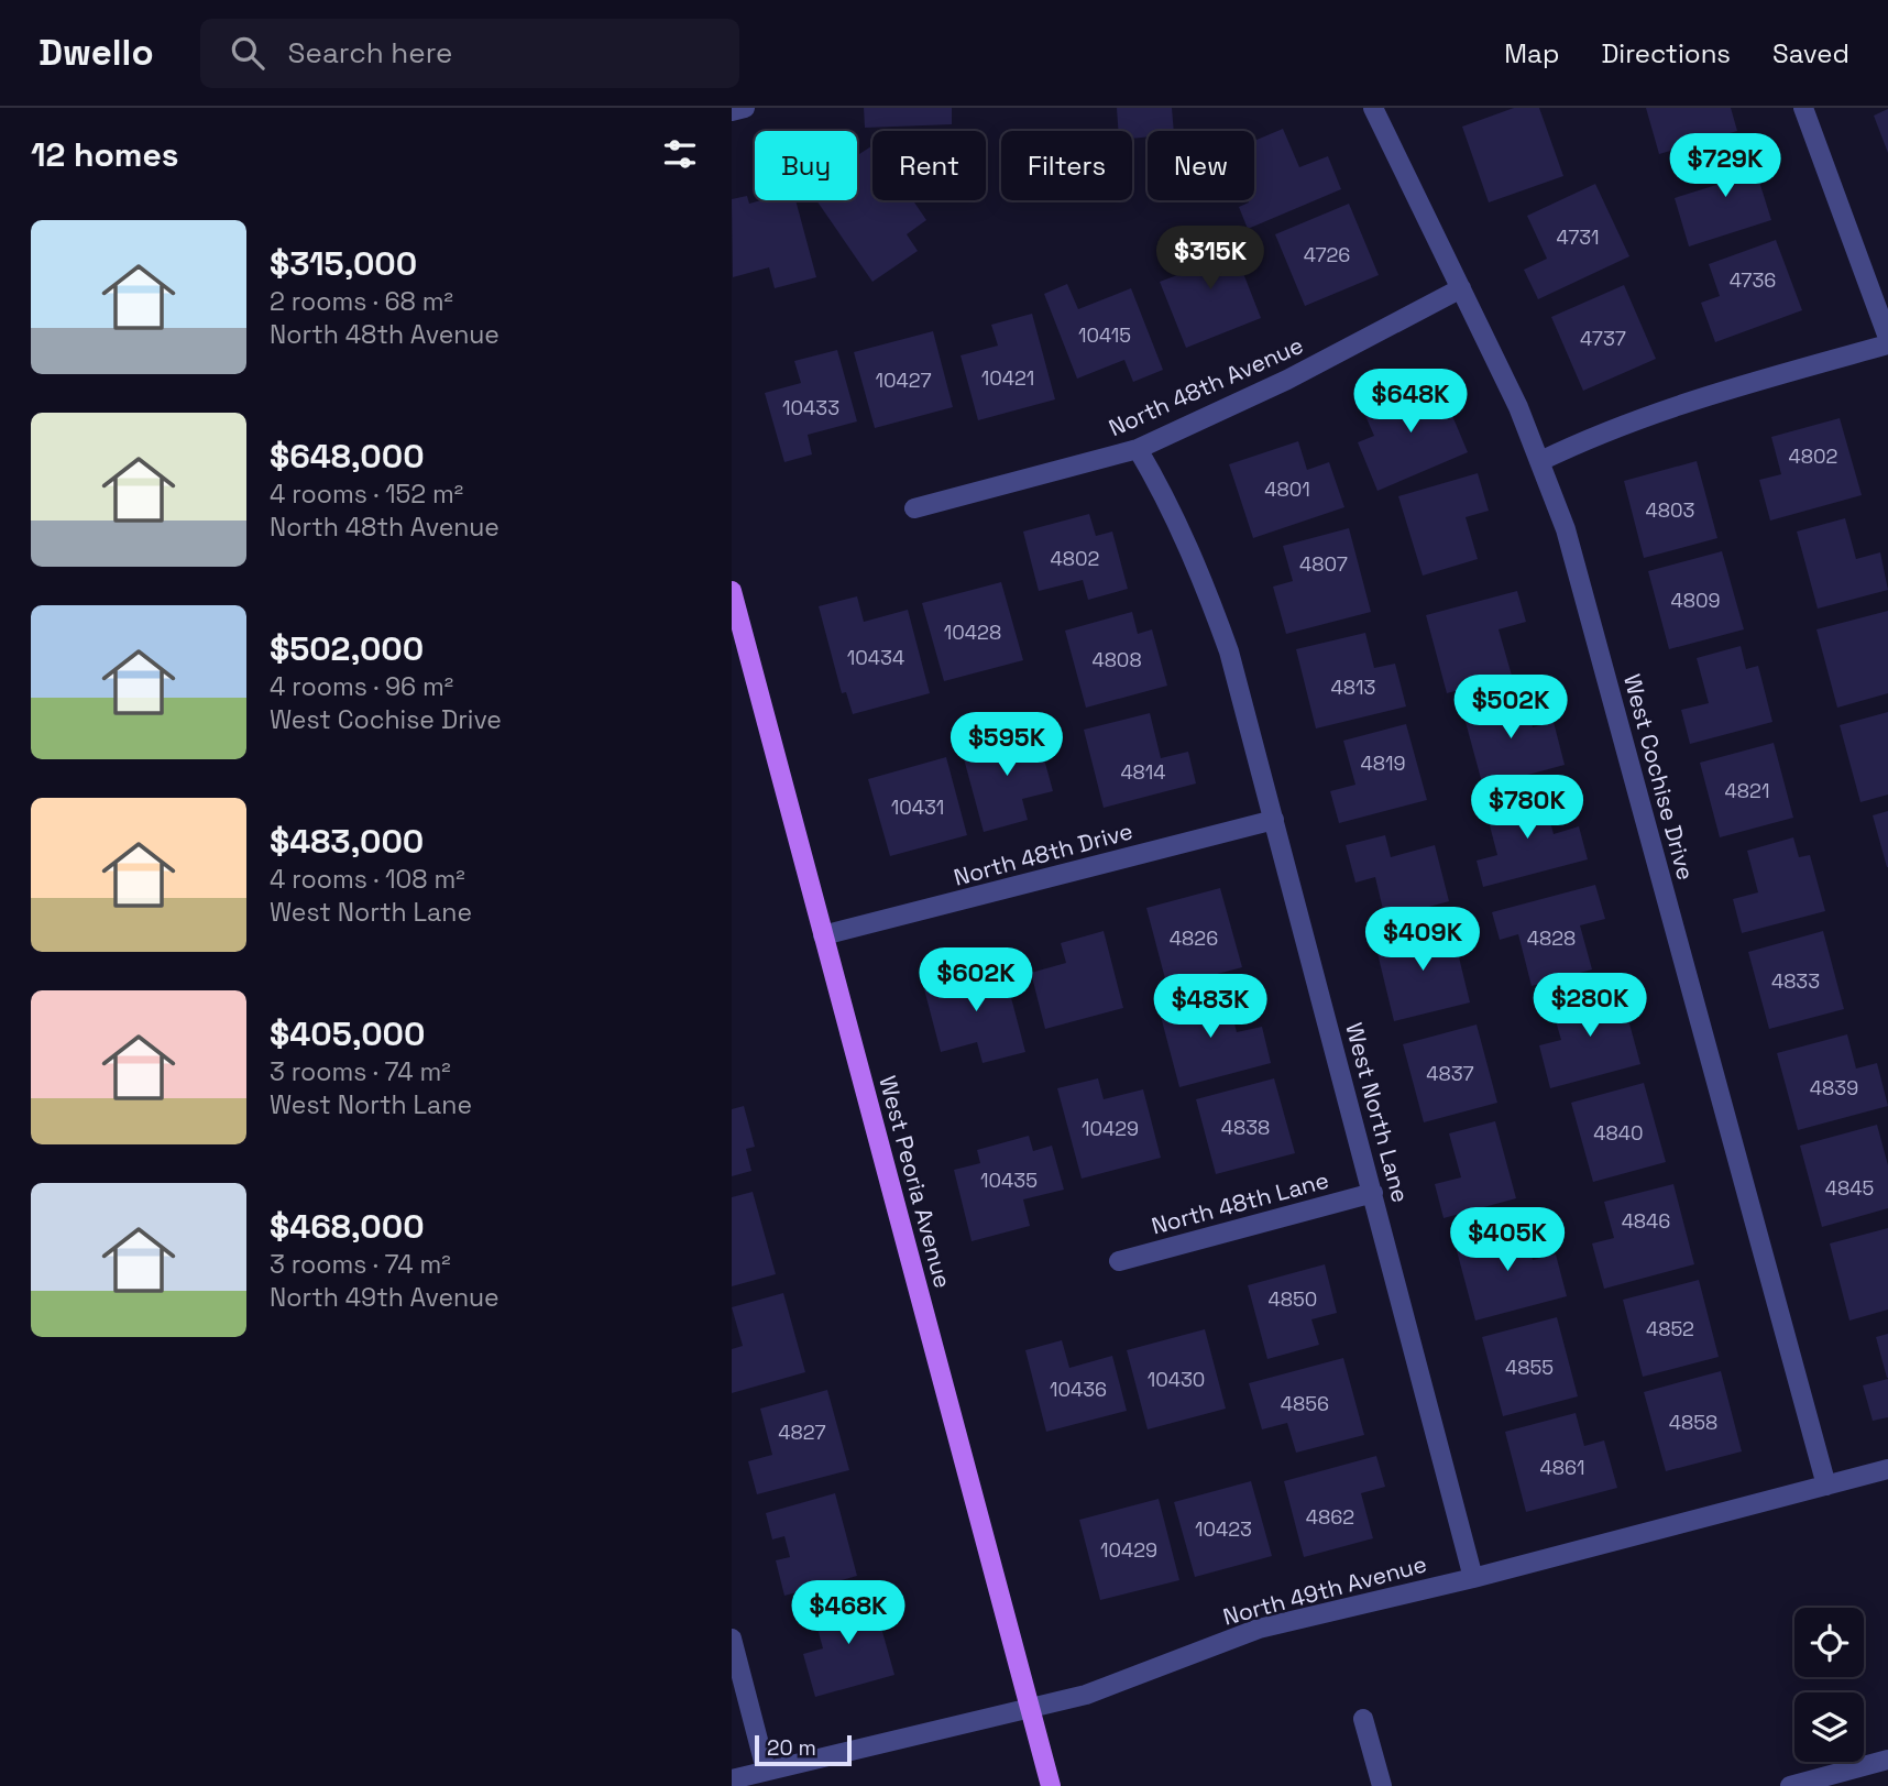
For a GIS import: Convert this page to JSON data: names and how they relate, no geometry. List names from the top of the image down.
{
  "streets": {
    "main road": ["West Peoria Avenue"],
    "street": [
      "North 48th Avenue",
      "West Cochise Drive",
      "North 48th Drive",
      "West North Lane",
      "North 48th Lane",
      "North 49th Avenue"
    ]
  },
  "crossings": [
    ["North 48th Avenue", "West Cochise Drive"],
    ["North 48th Avenue", "West North Lane"],
    ["West Cochise Drive", "North 49th Avenue"],
    ["North 48th Drive", "West North Lane"],
    ["North 48th Drive", "West Peoria Avenue"],
    ["West North Lane", "North 48th Lane"],
    ["West North Lane", "North 49th Avenue"],
    ["West Peoria Avenue", "North 49th Avenue"]
  ],
  "house_numbers": [
    "4731",
    "4726",
    "4736",
    "10415",
    "4737",
    "10421",
    "10427",
    "10433",
    "4802",
    "4801",
    "4803",
    "4802",
    "4807",
    "4809",
    "10428",
    "10434",
    "4808",
    "4813",
    "4819",
    "4814",
    "4821",
    "10431",
    "4826",
    "4828",
    "4833",
    "4837",
    "4839",
    "4838",
    "10429",
    "4840",
    "10435",
    "4845",
    "4846",
    "4850",
    "4852",
    "4855",
    "10430",
    "10436",
    "4856",
    "4858",
    "4827",
    "4861",
    "4862",
    "10423",
    "10429"
  ],
  "scale_bar": "20 m",
  "page": {
    "header": "Dwello",
    "search": "Search here",
    "nav": ["Map", "Directions", "Saved"],
    "heading": "12 homes",
    "chip": [
      "Buy",
      "Rent",
      "Filters",
      "New"
    ],
    "price": [
      "$729K",
      "$315K",
      "$648K",
      "$502K",
      "$595K",
      "$780K",
      "$409K",
      "$602K",
      "$280K",
      "$483K",
      "$405K",
      "$468K"
    ],
    "list": [
      {
        "name": "$315,000",
        "note": "2 rooms · 68 m² · North 48th Avenue"
      },
      {
        "name": "$648,000",
        "note": "4 rooms · 152 m² · North 48th Avenue"
      },
      {
        "name": "$502,000",
        "note": "4 rooms · 96 m² · West Cochise Drive"
      },
      {
        "name": "$483,000",
        "note": "4 rooms · 108 m² · West North Lane"
      },
      {
        "name": "$405,000",
        "note": "3 rooms · 74 m² · West North Lane"
      },
      {
        "name": "$468,000",
        "note": "3 rooms · 74 m² · North 49th Avenue"
      }
    ],
    "scale": "20 m"
  }
}
